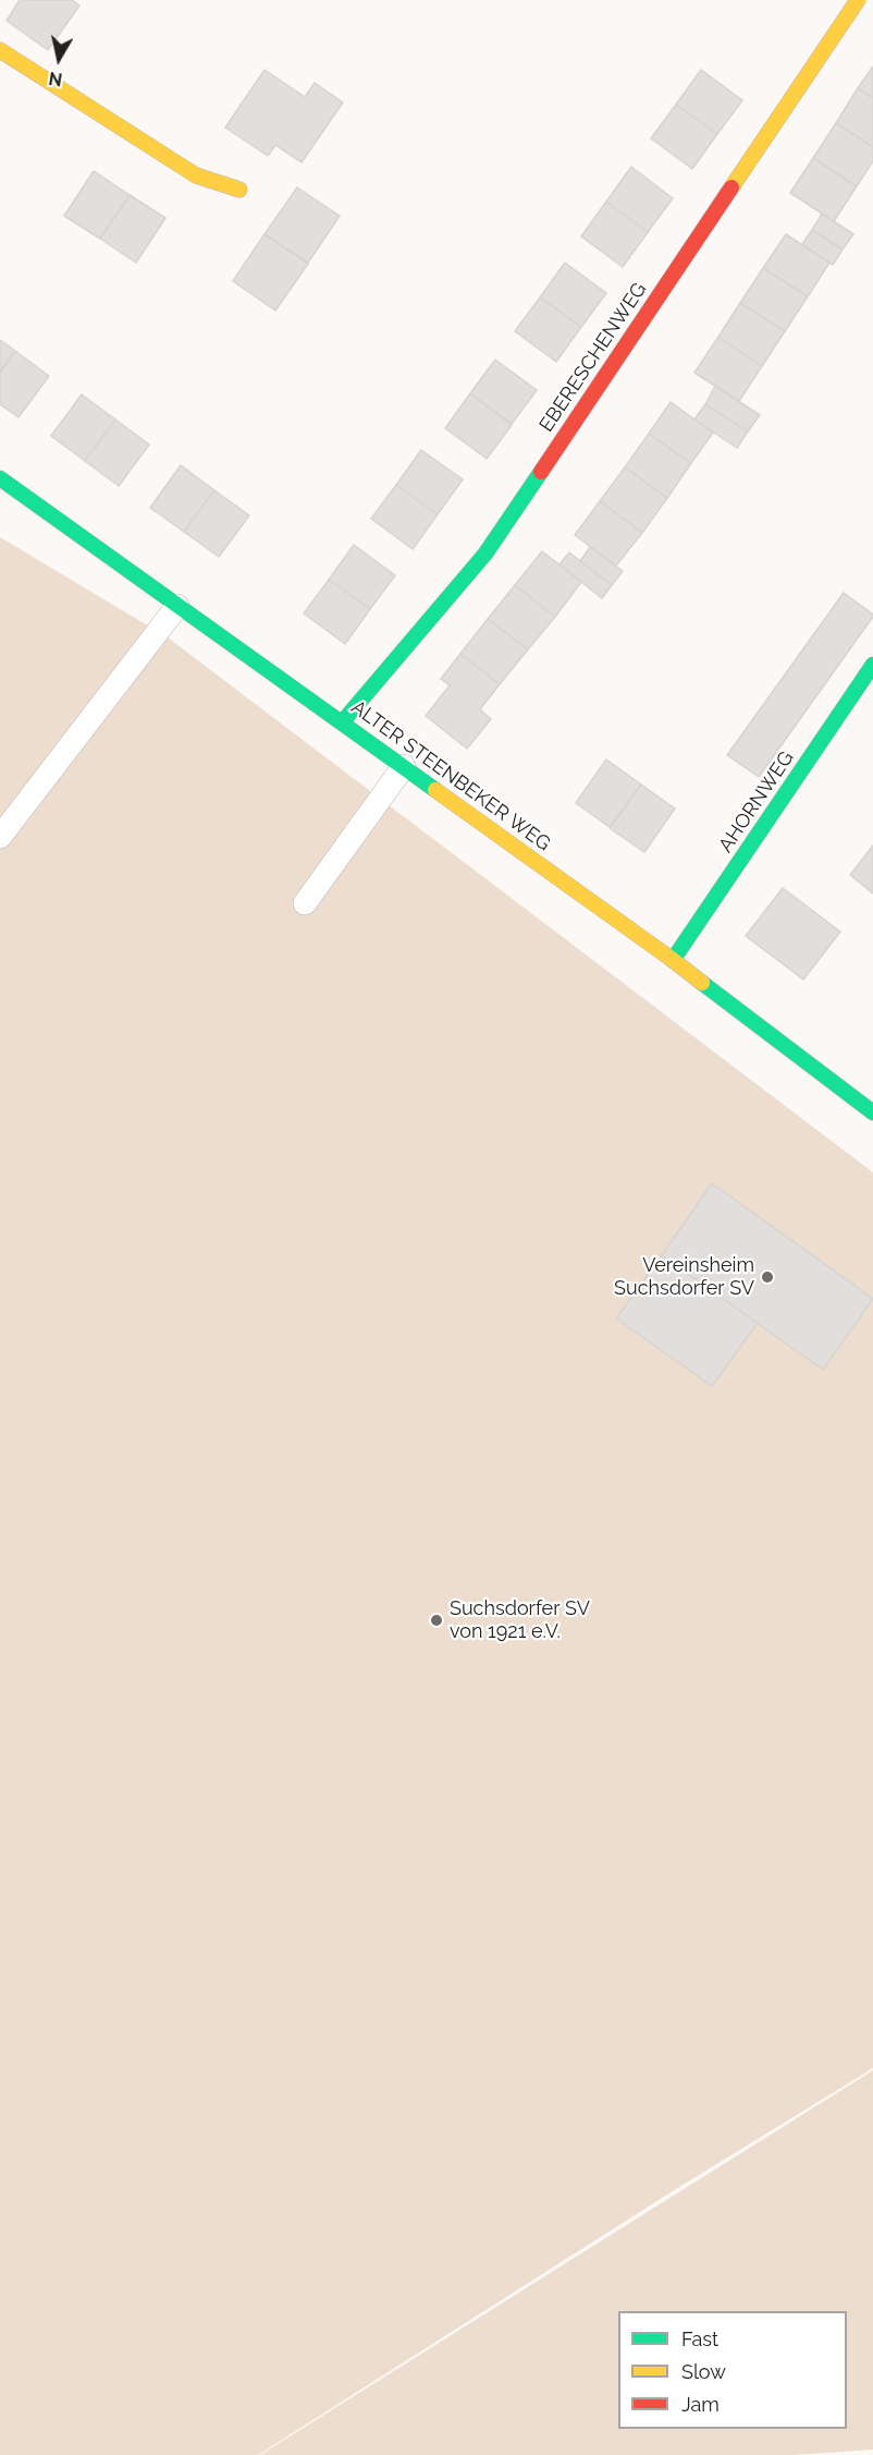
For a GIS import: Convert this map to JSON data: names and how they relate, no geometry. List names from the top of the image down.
{
  "streets": {
    "street": ["EBERESCHENWEG", "ALTER STEENBEKER WEG", "AHORNWEG"]
  },
  "crossings": [
    ["EBERESCHENWEG", "ALTER STEENBEKER WEG"],
    ["ALTER STEENBEKER WEG", "AHORNWEG"]
  ],
  "places": ["Vereinsheim Suchsdorfer SV", "Suchsdorfer SV von 1921 e.V."],
  "legend": ["Fast", "Slow", "Jam"],
  "north": "bottom"
}
